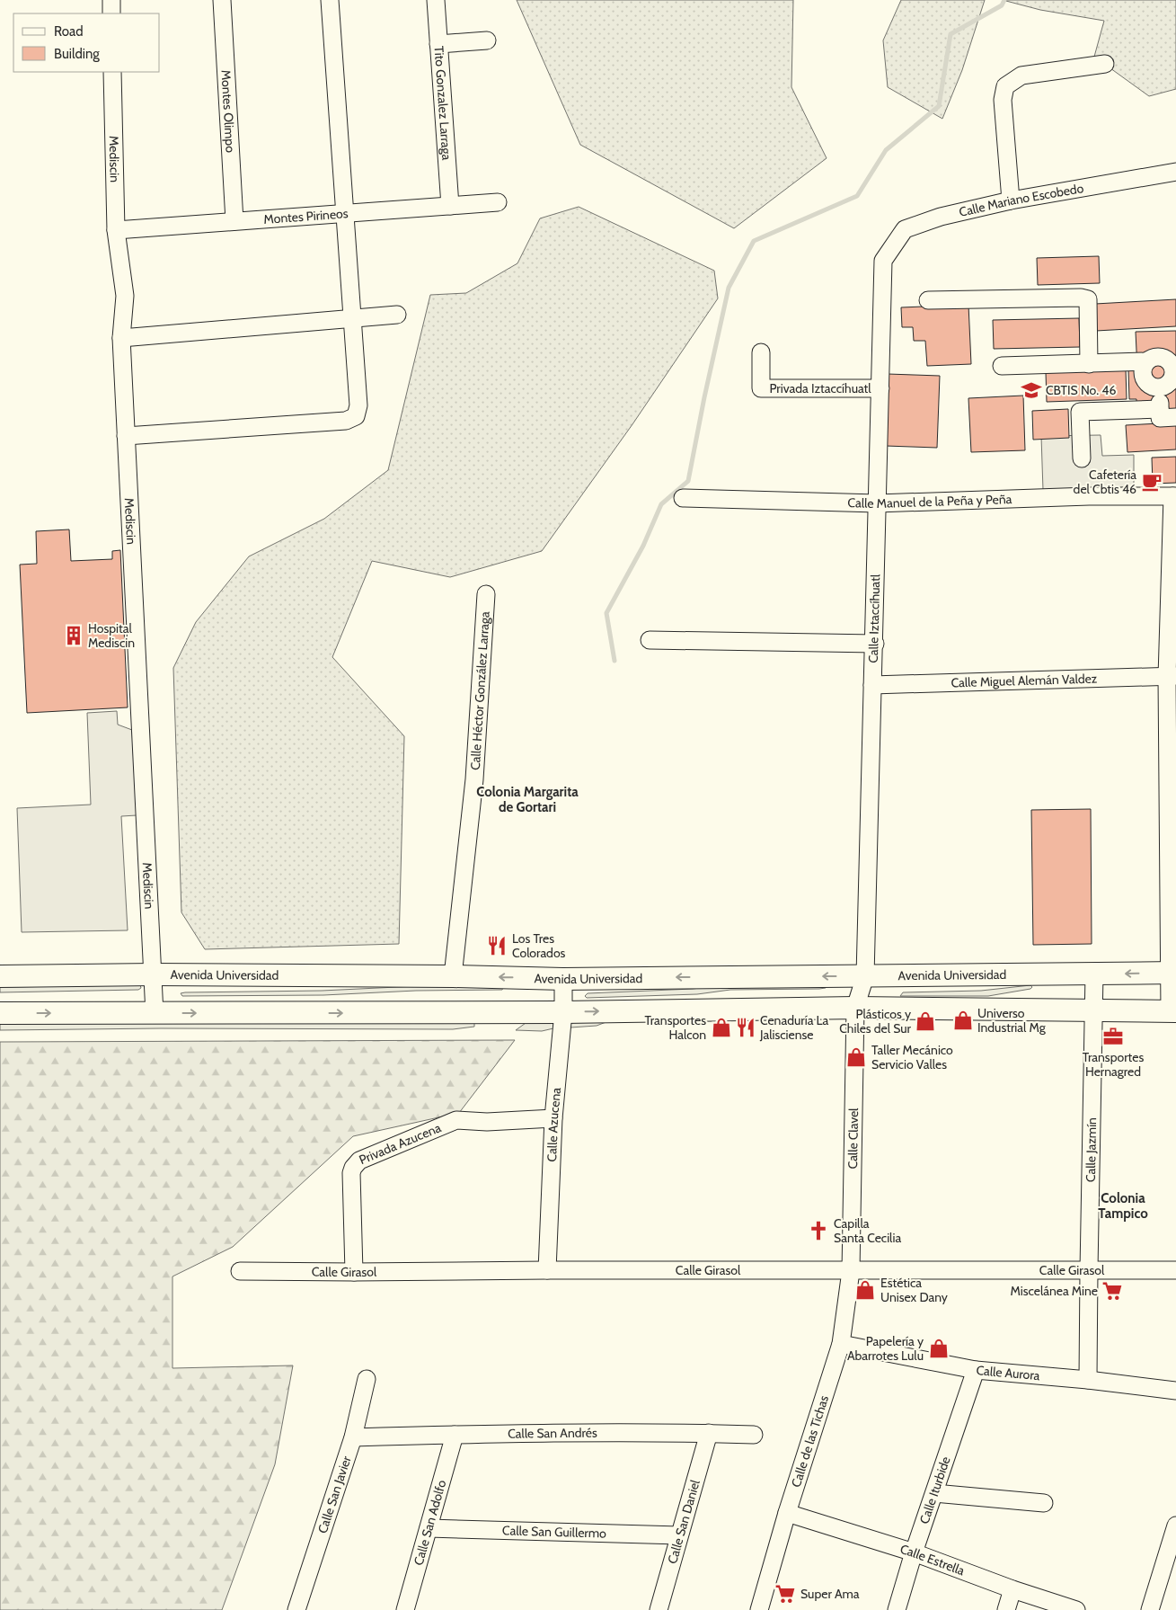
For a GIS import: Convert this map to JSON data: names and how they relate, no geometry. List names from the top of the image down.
{
  "streets": {
    "main road": ["Avenida Universidad"],
    "street": [
      "Tito Gonzalez Larraga",
      "Montes Olimpo",
      "Mediscin",
      "Calle Mariano Escobedo",
      "Montes Pirineos",
      "Privada Iztaccíhuatl",
      "Calle Manuel de la Peña y Peña",
      "Calle Iztaccíhuatl",
      "Calle Miguel Alemán Valdez",
      "Calle Héctor González Larraga",
      "Calle Azucena",
      "Calle Clavel",
      "Privada Azucena",
      "Calle Jazmín",
      "Calle Girasol",
      "Calle Aurora",
      "Calle San Andrés",
      "Calle de las Tichas",
      "Calle Iturbide",
      "Calle San Javier",
      "Calle San Adolfo",
      "Calle San Daniel",
      "Calle San Guillermo",
      "Calle Estrella"
    ]
  },
  "crossings": [
    ["Tito Gonzalez Larraga", "Montes Pirineos"],
    ["Montes Olimpo", "Montes Pirineos"],
    ["Mediscin", "Montes Pirineos"],
    ["Mediscin", "Avenida Universidad"],
    ["Calle Mariano Escobedo", "Calle Iztaccíhuatl"],
    ["Privada Iztaccíhuatl", "Calle Iztaccíhuatl"],
    ["Calle Manuel de la Peña y Peña", "Calle Iztaccíhuatl"],
    ["Calle Iztaccíhuatl", "Calle Miguel Alemán Valdez"],
    ["Calle Iztaccíhuatl", "Avenida Universidad"],
    ["Calle Iztaccíhuatl", "Calle Clavel"],
    ["Calle Héctor González Larraga", "Avenida Universidad"],
    ["Avenida Universidad", "Calle Azucena"],
    ["Avenida Universidad", "Calle Clavel"],
    ["Avenida Universidad", "Calle Jazmín"],
    ["Calle Azucena", "Privada Azucena"],
    ["Calle Azucena", "Calle Girasol"],
    ["Calle Clavel", "Calle Girasol"],
    ["Calle Clavel", "Calle de las Tichas"],
    ["Privada Azucena", "Calle Girasol"],
    ["Calle Jazmín", "Calle Girasol"],
    ["Calle Jazmín", "Calle Aurora"],
    ["Calle Girasol", "Calle de las Tichas"],
    ["Calle Aurora", "Calle de las Tichas"],
    ["Calle Aurora", "Calle Iturbide"],
    ["Calle San Andrés", "Calle San Javier"],
    ["Calle San Andrés", "Calle San Adolfo"],
    ["Calle San Andrés", "Calle San Daniel"],
    ["Calle de las Tichas", "Calle Estrella"],
    ["Calle Iturbide", "Calle Estrella"],
    ["Calle San Adolfo", "Calle San Guillermo"],
    ["Calle San Daniel", "Calle San Guillermo"]
  ],
  "districts": ["Colonia Margarita de Gortari", "Colonia Tampico"],
  "places": {
    "school or university": ["CBTIS No. 46"],
    "cafe": ["Cafetería del Cbtis 46"],
    "building": ["Hospital Mediscin"],
    "restaurant": ["Los Tres Colorados", "Cenaduría La Jalisciense"],
    "shop": [
      "Universo Industrial Mg",
      "Plásticos y Chiles del Sur",
      "Transportes Halcon",
      "Taller Mecánico Servicio Valles",
      "Estética Unisex Dany",
      "Papelería y Abarrotes Lulu"
    ],
    "office": ["Transportes Hernagred"],
    "church": ["Capilla Santa Cecilia"],
    "supermarket": ["Miscelánea Mine", "Super Ama"]
  },
  "legend": ["Road", "Building"]
}
